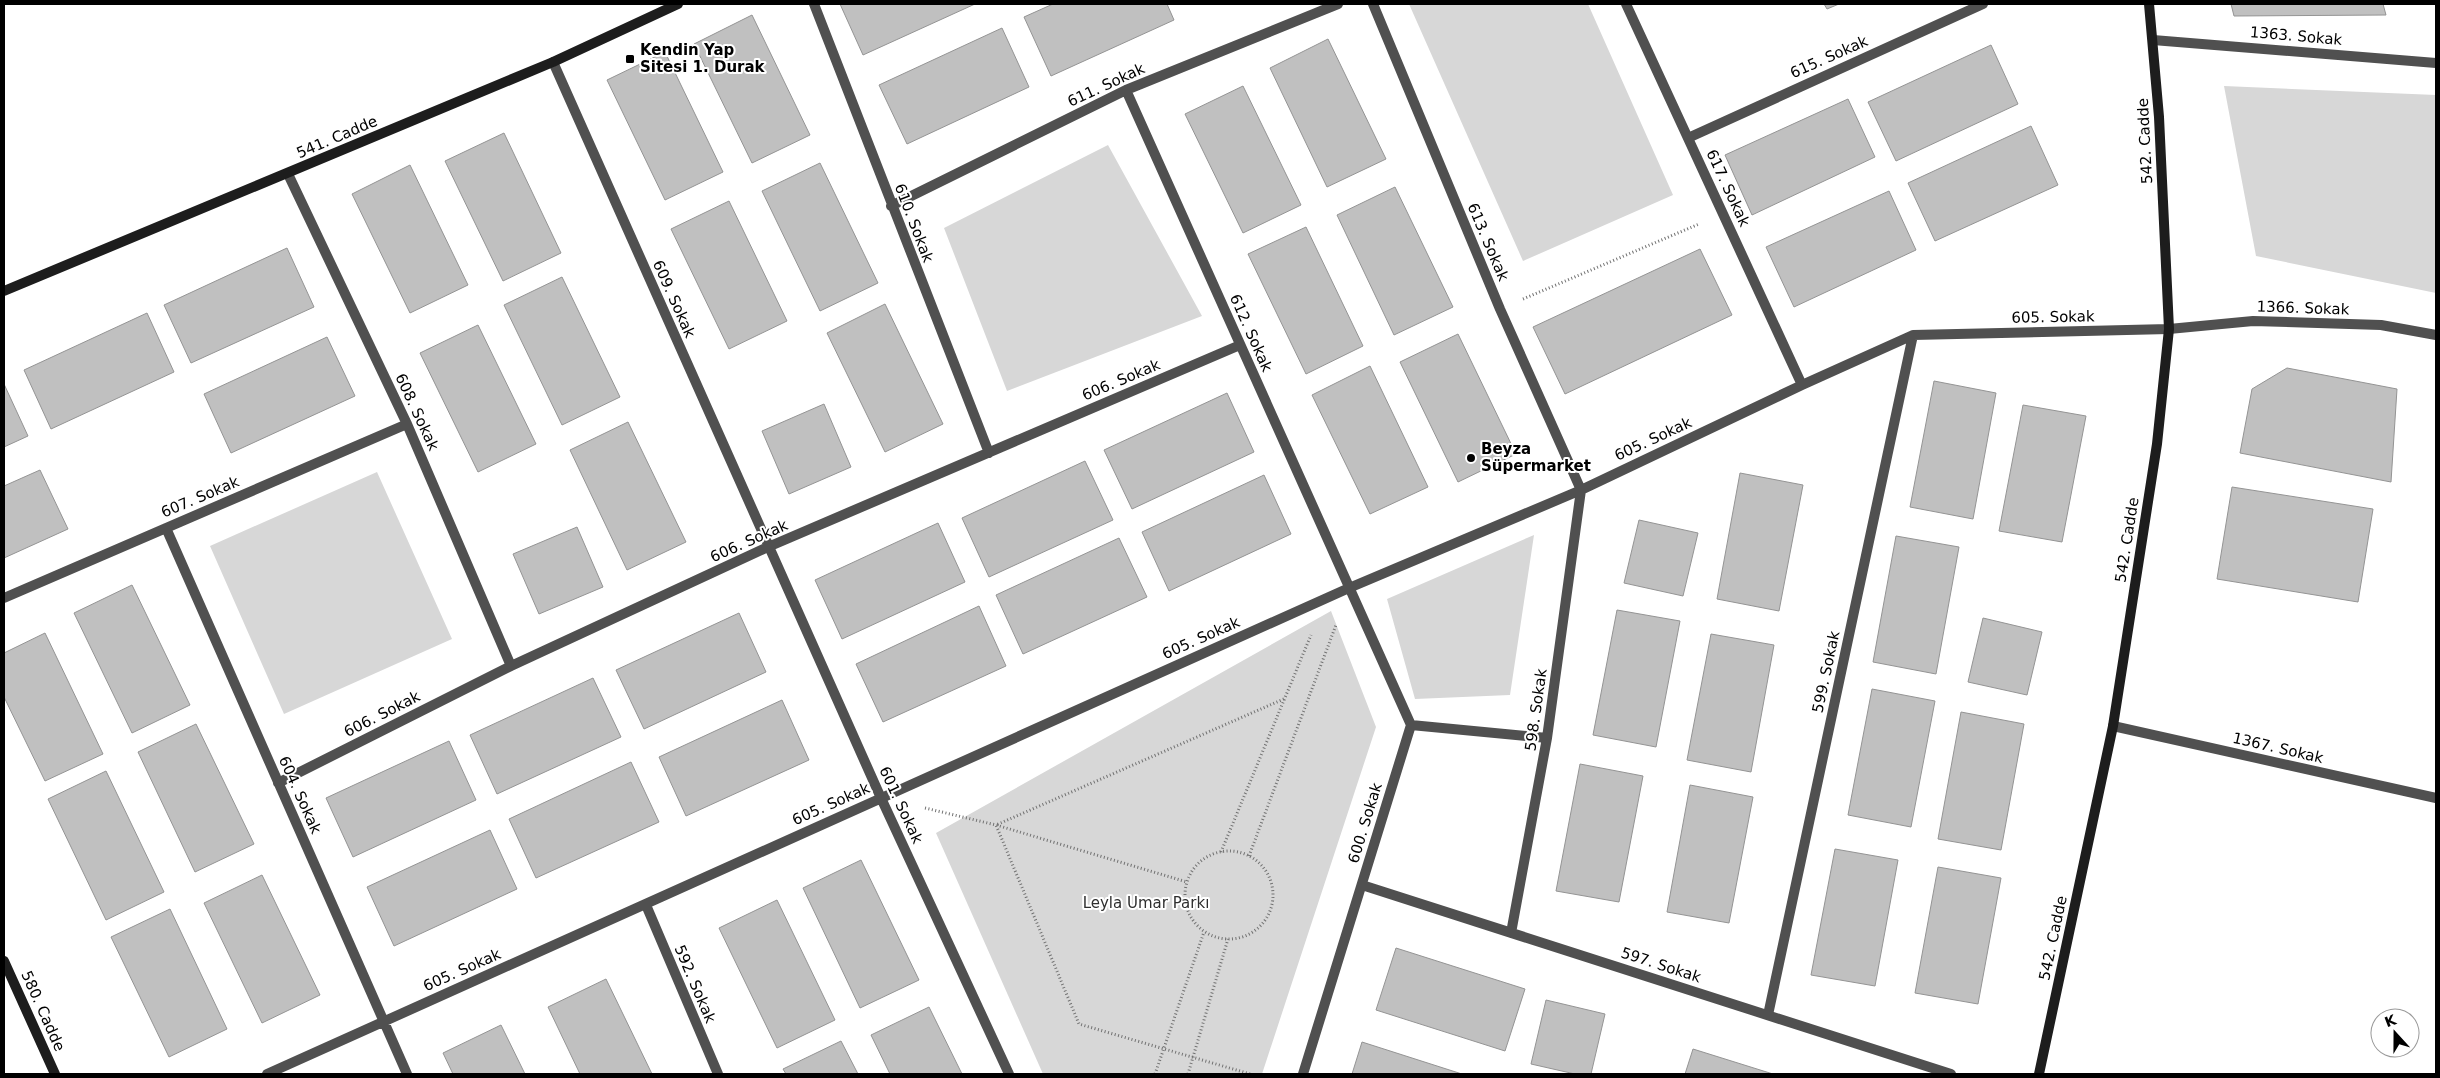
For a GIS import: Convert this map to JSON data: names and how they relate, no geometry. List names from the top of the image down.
{
  "streets": {
    "street": [
      "1363. Sokak",
      "615. Sokak",
      "611. Sokak",
      "541. Cadde",
      "542. Cadde",
      "617. Sokak",
      "610. Sokak",
      "613. Sokak",
      "609. Sokak",
      "1366. Sokak",
      "605. Sokak",
      "612. Sokak",
      "606. Sokak",
      "608. Sokak",
      "607. Sokak",
      "599. Sokak",
      "598. Sokak",
      "1367. Sokak",
      "604. Sokak",
      "601. Sokak",
      "600. Sokak",
      "597. Sokak",
      "592. Sokak",
      "580. Cadde"
    ]
  },
  "crossings": [
    ["1363. Sokak", "542. Cadde"],
    ["615. Sokak", "617. Sokak"],
    ["611. Sokak", "610. Sokak"],
    ["611. Sokak", "612. Sokak"],
    ["541. Cadde", "609. Sokak"],
    ["541. Cadde", "608. Sokak"],
    ["542. Cadde", "1366. Sokak"],
    ["542. Cadde", "605. Sokak"],
    ["542. Cadde", "1367. Sokak"],
    ["617. Sokak", "605. Sokak"],
    ["610. Sokak", "606. Sokak"],
    ["613. Sokak", "605. Sokak"],
    ["613. Sokak", "598. Sokak"],
    ["609. Sokak", "606. Sokak"],
    ["609. Sokak", "601. Sokak"],
    ["1366. Sokak", "605. Sokak"],
    ["605. Sokak", "612. Sokak"],
    ["605. Sokak", "599. Sokak"],
    ["605. Sokak", "598. Sokak"],
    ["605. Sokak", "604. Sokak"],
    ["605. Sokak", "601. Sokak"],
    ["605. Sokak", "592. Sokak"],
    ["612. Sokak", "606. Sokak"],
    ["606. Sokak", "608. Sokak"],
    ["606. Sokak", "604. Sokak"],
    ["606. Sokak", "601. Sokak"],
    ["608. Sokak", "607. Sokak"],
    ["607. Sokak", "604. Sokak"],
    ["599. Sokak", "597. Sokak"],
    ["598. Sokak", "597. Sokak"],
    ["600. Sokak", "597. Sokak"]
  ],
  "parks": ["Leyla Umar Parkı"],
  "places": {
    "transit": ["Kendin Yap Sitesi 1. Durak"],
    "other": ["Beyza Süpermarket"]
  },
  "north": "top"
}
